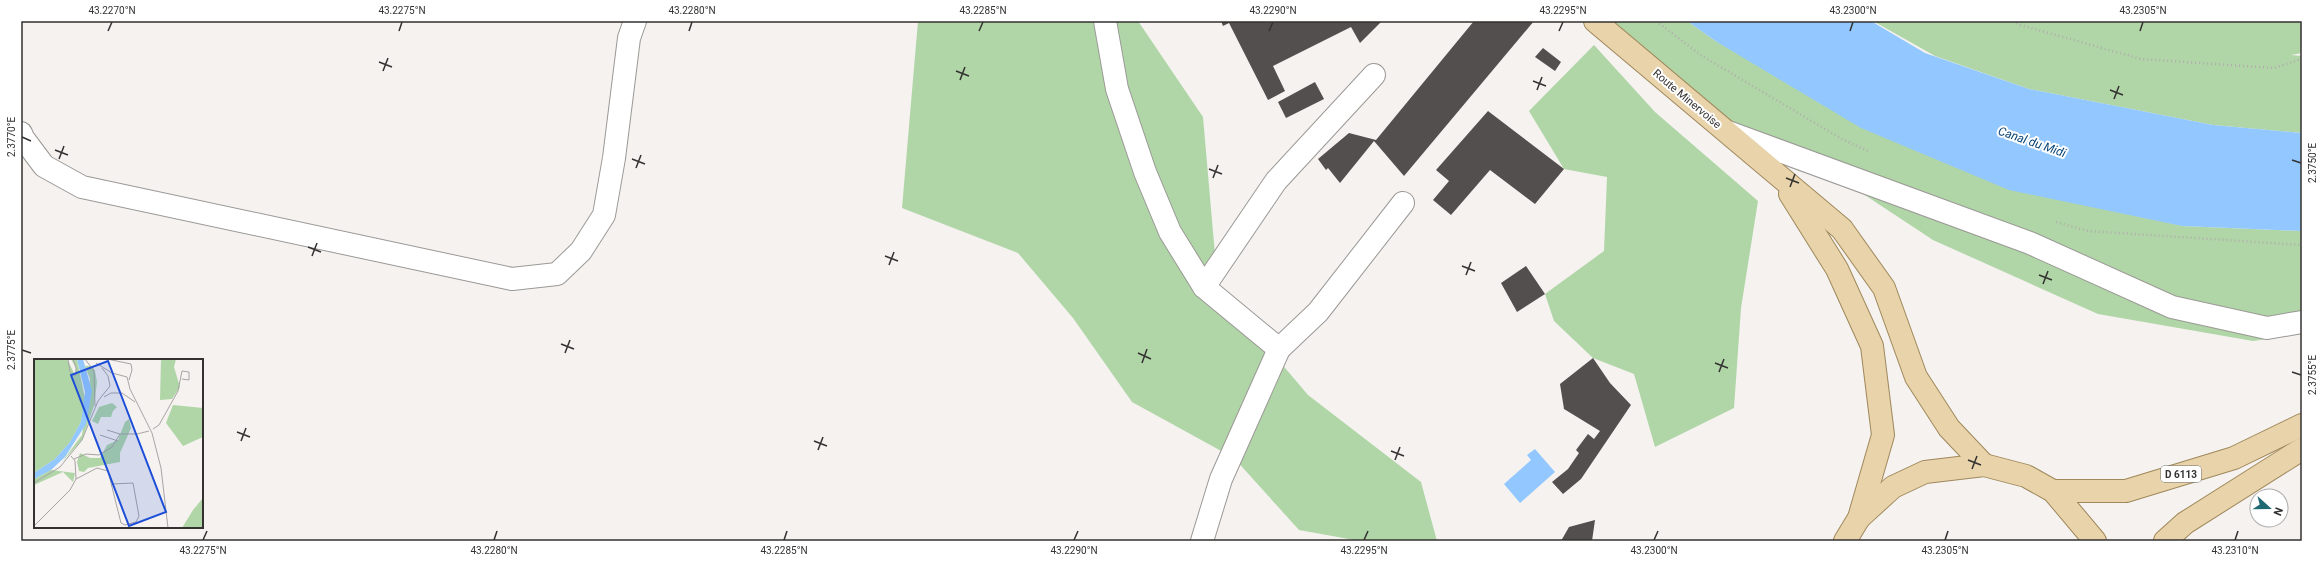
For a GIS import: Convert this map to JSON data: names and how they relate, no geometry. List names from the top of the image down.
{
  "streets": {
    "main road": ["Route Minervoise", "D 6113"]
  },
  "water": ["Canal du Midi"],
  "north": "right",
  "coordinates": [
    "43.2270°N",
    "43.2275°N",
    "43.2280°N",
    "43.2285°N",
    "43.2290°N",
    "43.2295°N",
    "43.2300°N",
    "43.2305°N",
    "2.3770°E",
    "2.3750°E",
    "2.3775°E",
    "2.3755°E",
    "43.2310°N"
  ]
}
